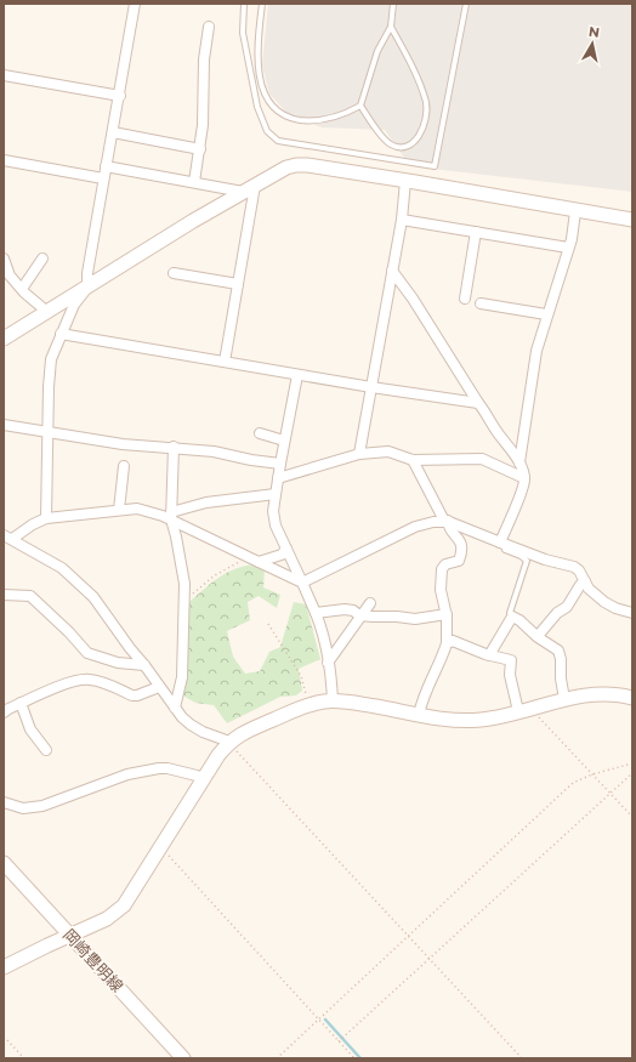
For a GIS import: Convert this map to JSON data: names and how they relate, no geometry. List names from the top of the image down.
{
  "streets": {
    "street": ["岡崎豊明線"]
  },
  "north": "top"
}
